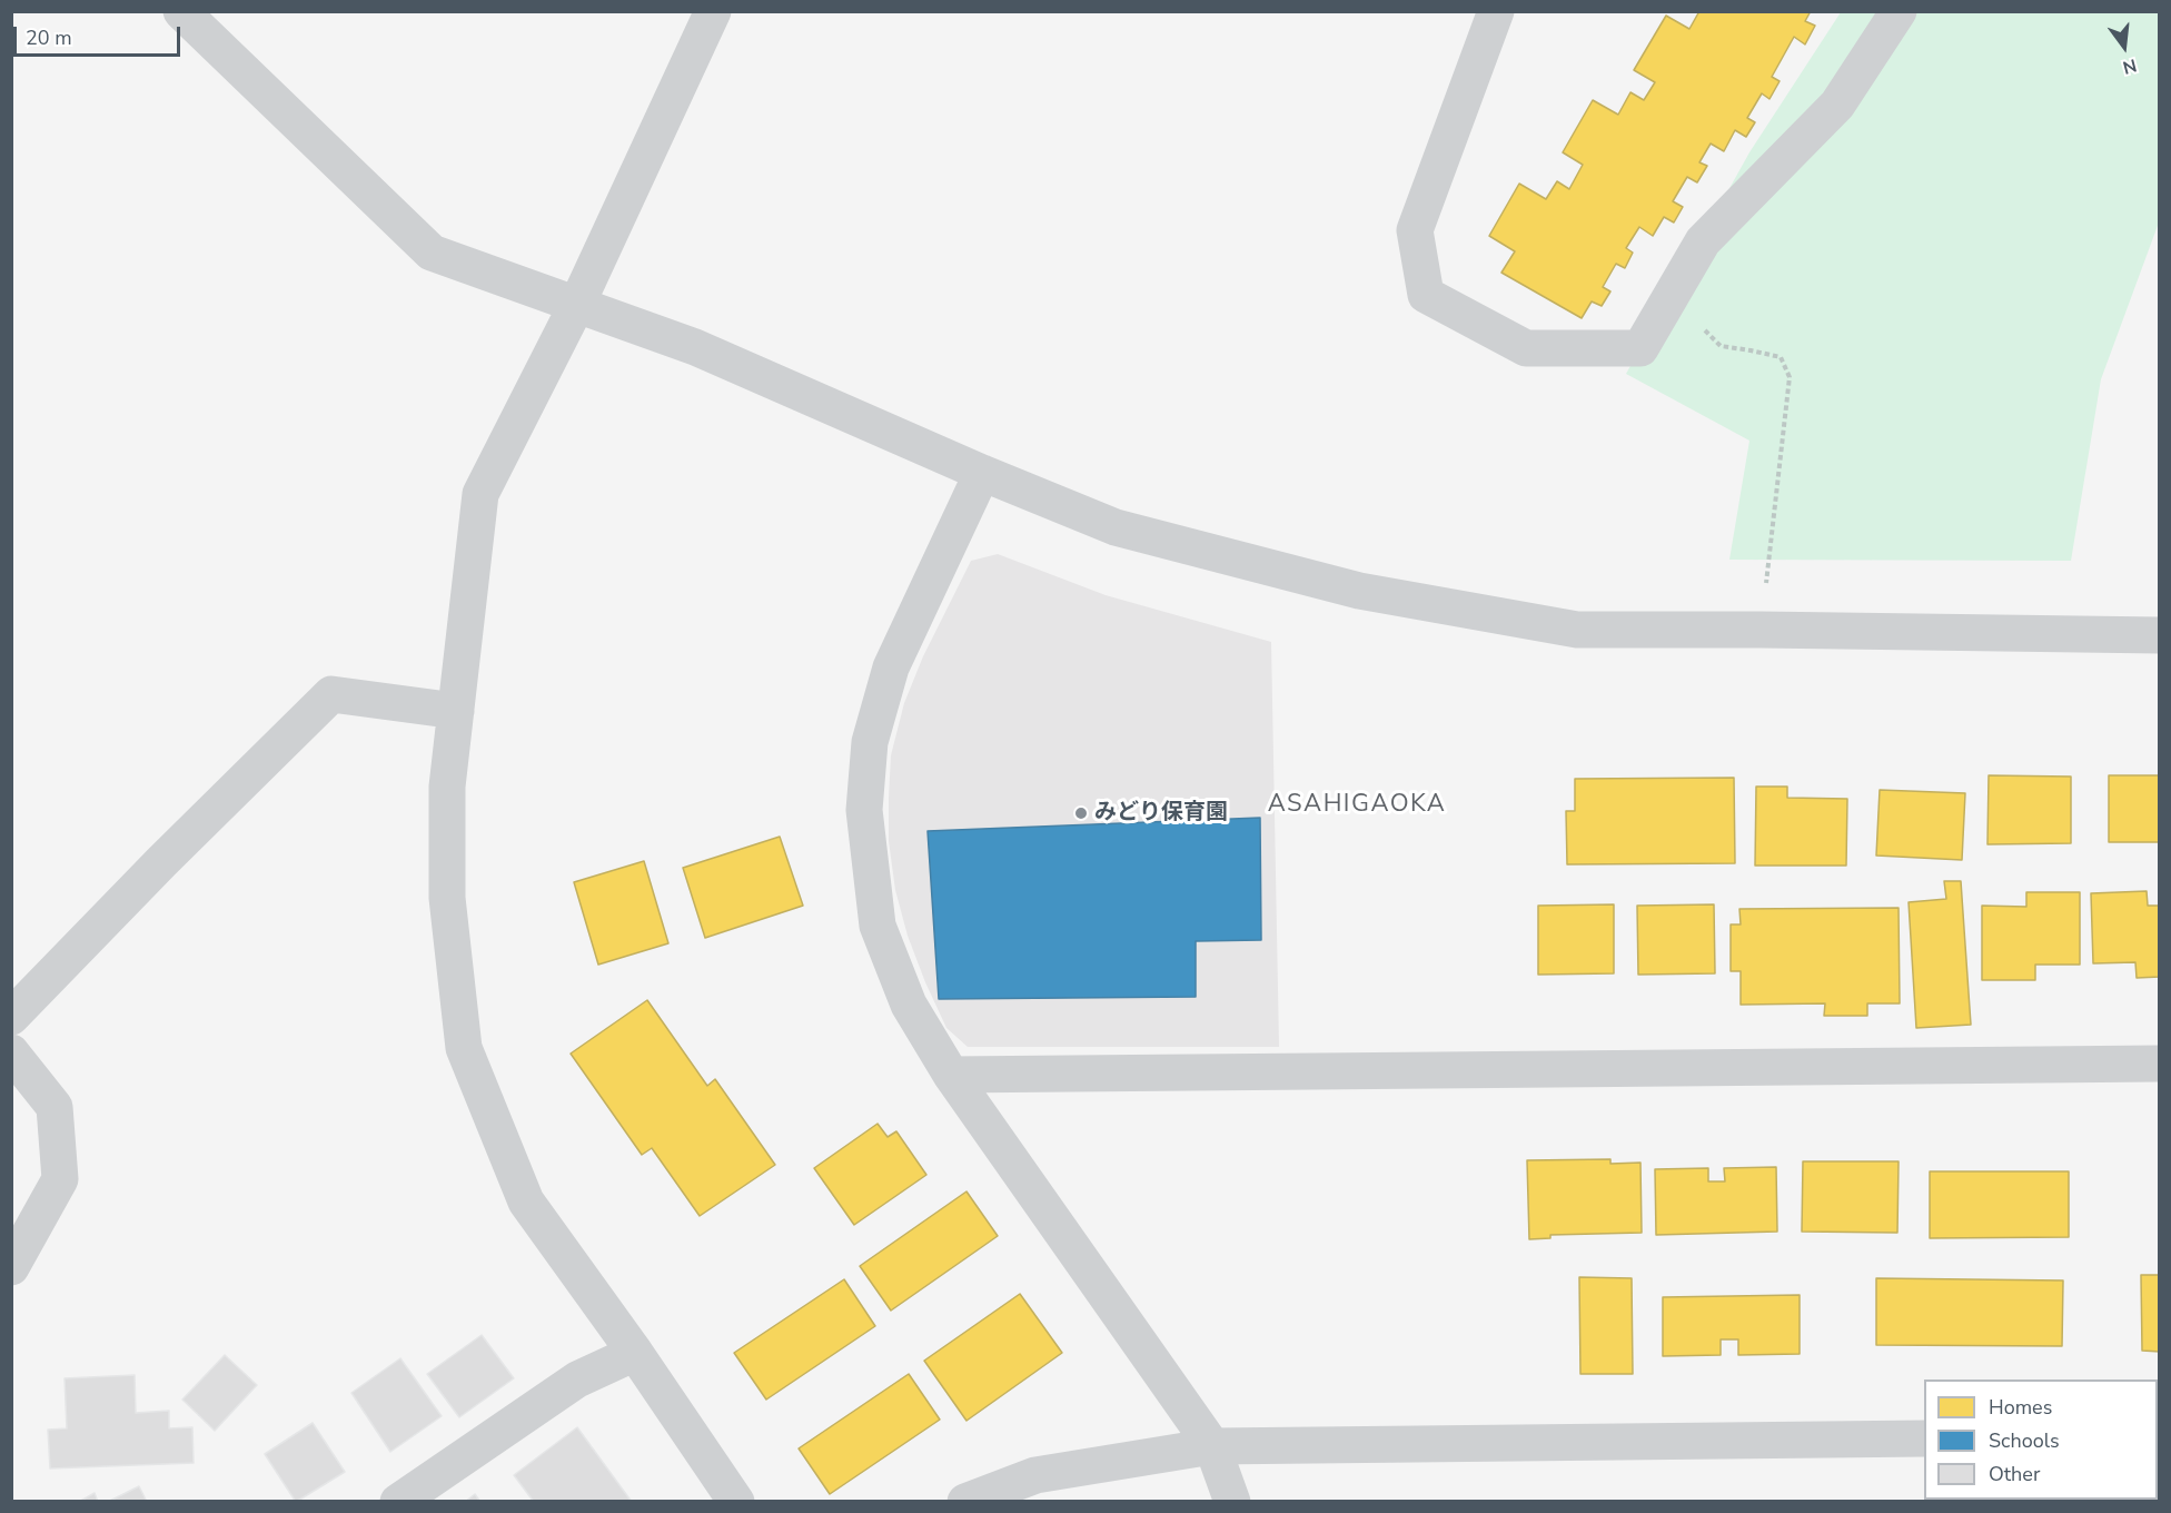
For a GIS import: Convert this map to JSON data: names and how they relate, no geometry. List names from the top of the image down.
{
  "districts": ["ASAHIGAOKA"],
  "places": ["みどり保育園"],
  "legend": ["Homes", "Schools", "Other"],
  "scale_bar": "20 m",
  "north": "bottom"
}
